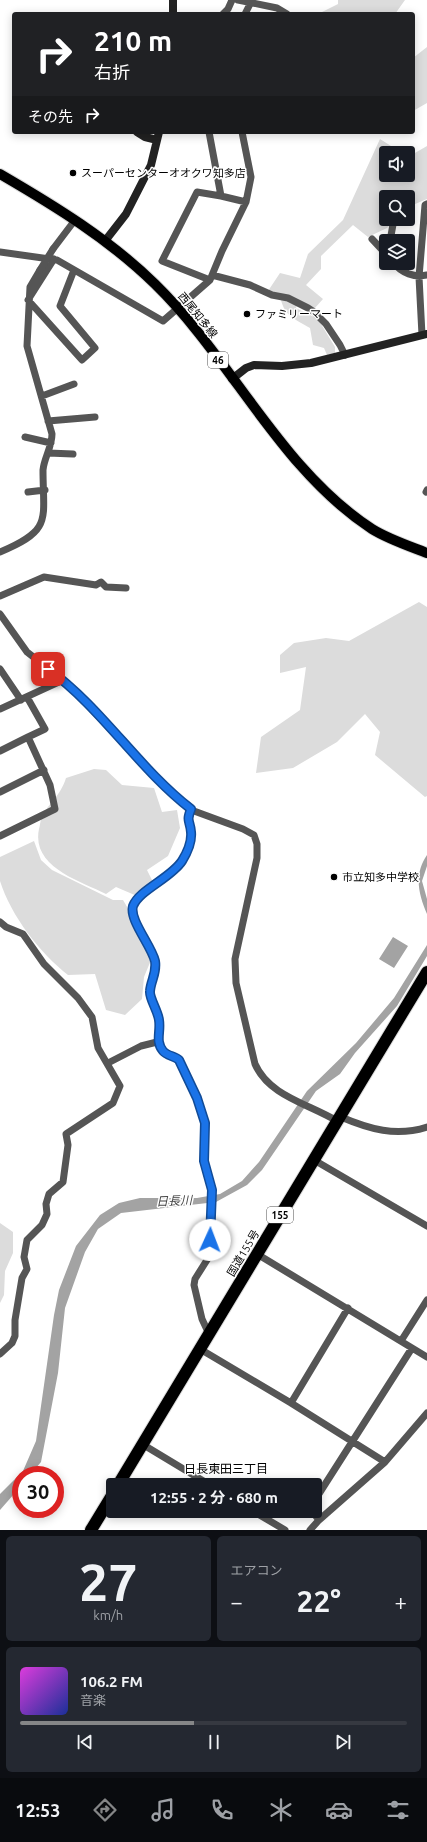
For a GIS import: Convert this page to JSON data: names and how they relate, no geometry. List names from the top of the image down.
{
  "streets": {
    "highway": ["155", "国道155号"],
    "main road": ["西尾知多線", "46"]
  },
  "districts": ["日長東田三丁目"],
  "water": ["日長川"],
  "places": ["スーパーセンターオオクワ知多店", "ファミリーマート", "市立知多中学校"],
  "page": {
    "turn": ["210 m", "右折"],
    "then": "その先",
    "limit": "30",
    "trip": "12:55 · 2 分 · 680 m",
    "tile": [
      ["27", "km/h"],
      "エアコン"
    ],
    "heat": ["−", "22°", "+"],
    "song": ["106.2 FM", "音楽"],
    "tabs": "12:53"
  }
}
